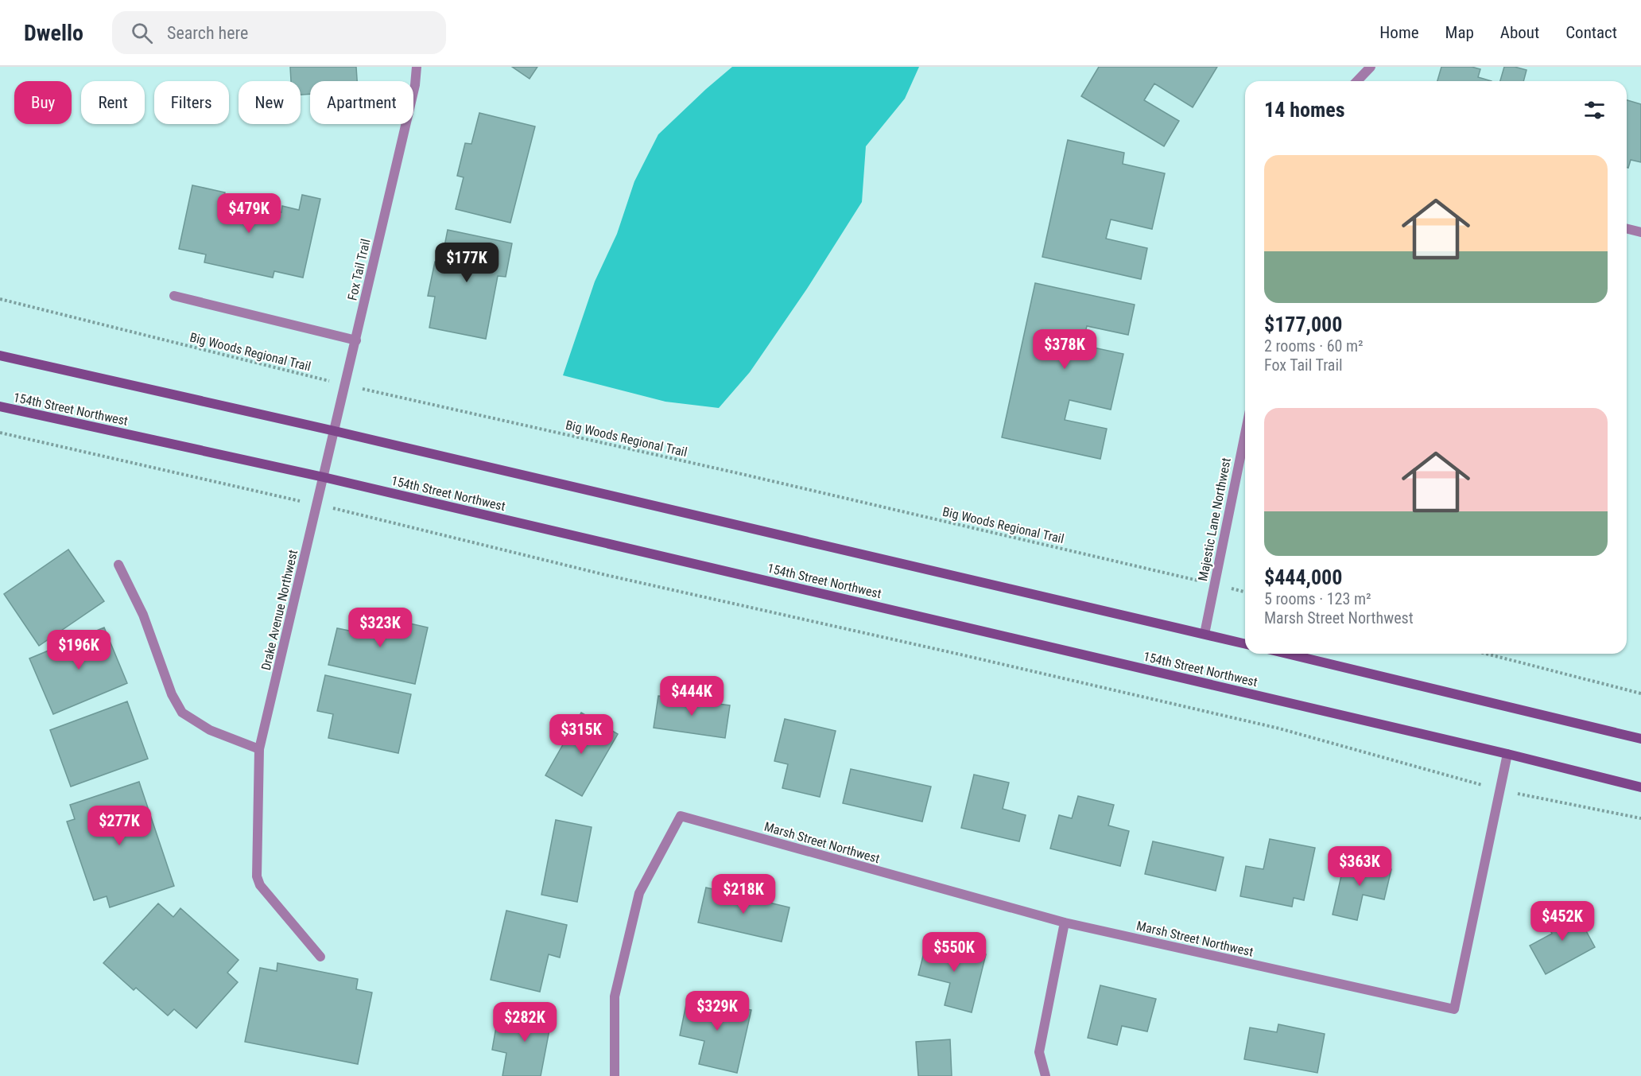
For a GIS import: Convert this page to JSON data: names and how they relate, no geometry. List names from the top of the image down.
{
  "streets": {
    "street": [
      "Fox Tail Trail",
      "154th Street Northwest",
      "Majestic Lane Northwest",
      "Drake Avenue Northwest",
      "Marsh Street Northwest"
    ],
    "path": ["Big Woods Regional Trail"]
  },
  "crossings": [
    ["Fox Tail Trail", "Big Woods Regional Trail"],
    ["Fox Tail Trail", "154th Street Northwest"],
    ["Fox Tail Trail", "Drake Avenue Northwest"],
    ["Big Woods Regional Trail", "Majestic Lane Northwest"],
    ["154th Street Northwest", "Drake Avenue Northwest"],
    ["154th Street Northwest", "Marsh Street Northwest"]
  ],
  "page": {
    "header": "Dwello",
    "search": "Search here",
    "nav": [
      "Home",
      "Map",
      "About",
      "Contact"
    ],
    "chip": [
      "Buy",
      "Rent",
      "Filters",
      "New",
      "Apartment"
    ],
    "heading": "14 homes",
    "list": [
      {
        "name": "$177,000",
        "note": "2 rooms · 60 m² · Fox Tail Trail"
      },
      {
        "name": "$444,000",
        "note": "5 rooms · 123 m² · Marsh Street Northwest"
      }
    ],
    "price": [
      "$479K",
      "$177K",
      "$378K",
      "$323K",
      "$196K",
      "$444K",
      "$315K",
      "$277K",
      "$363K",
      "$218K",
      "$452K",
      "$550K",
      "$329K",
      "$282K"
    ]
  }
}
